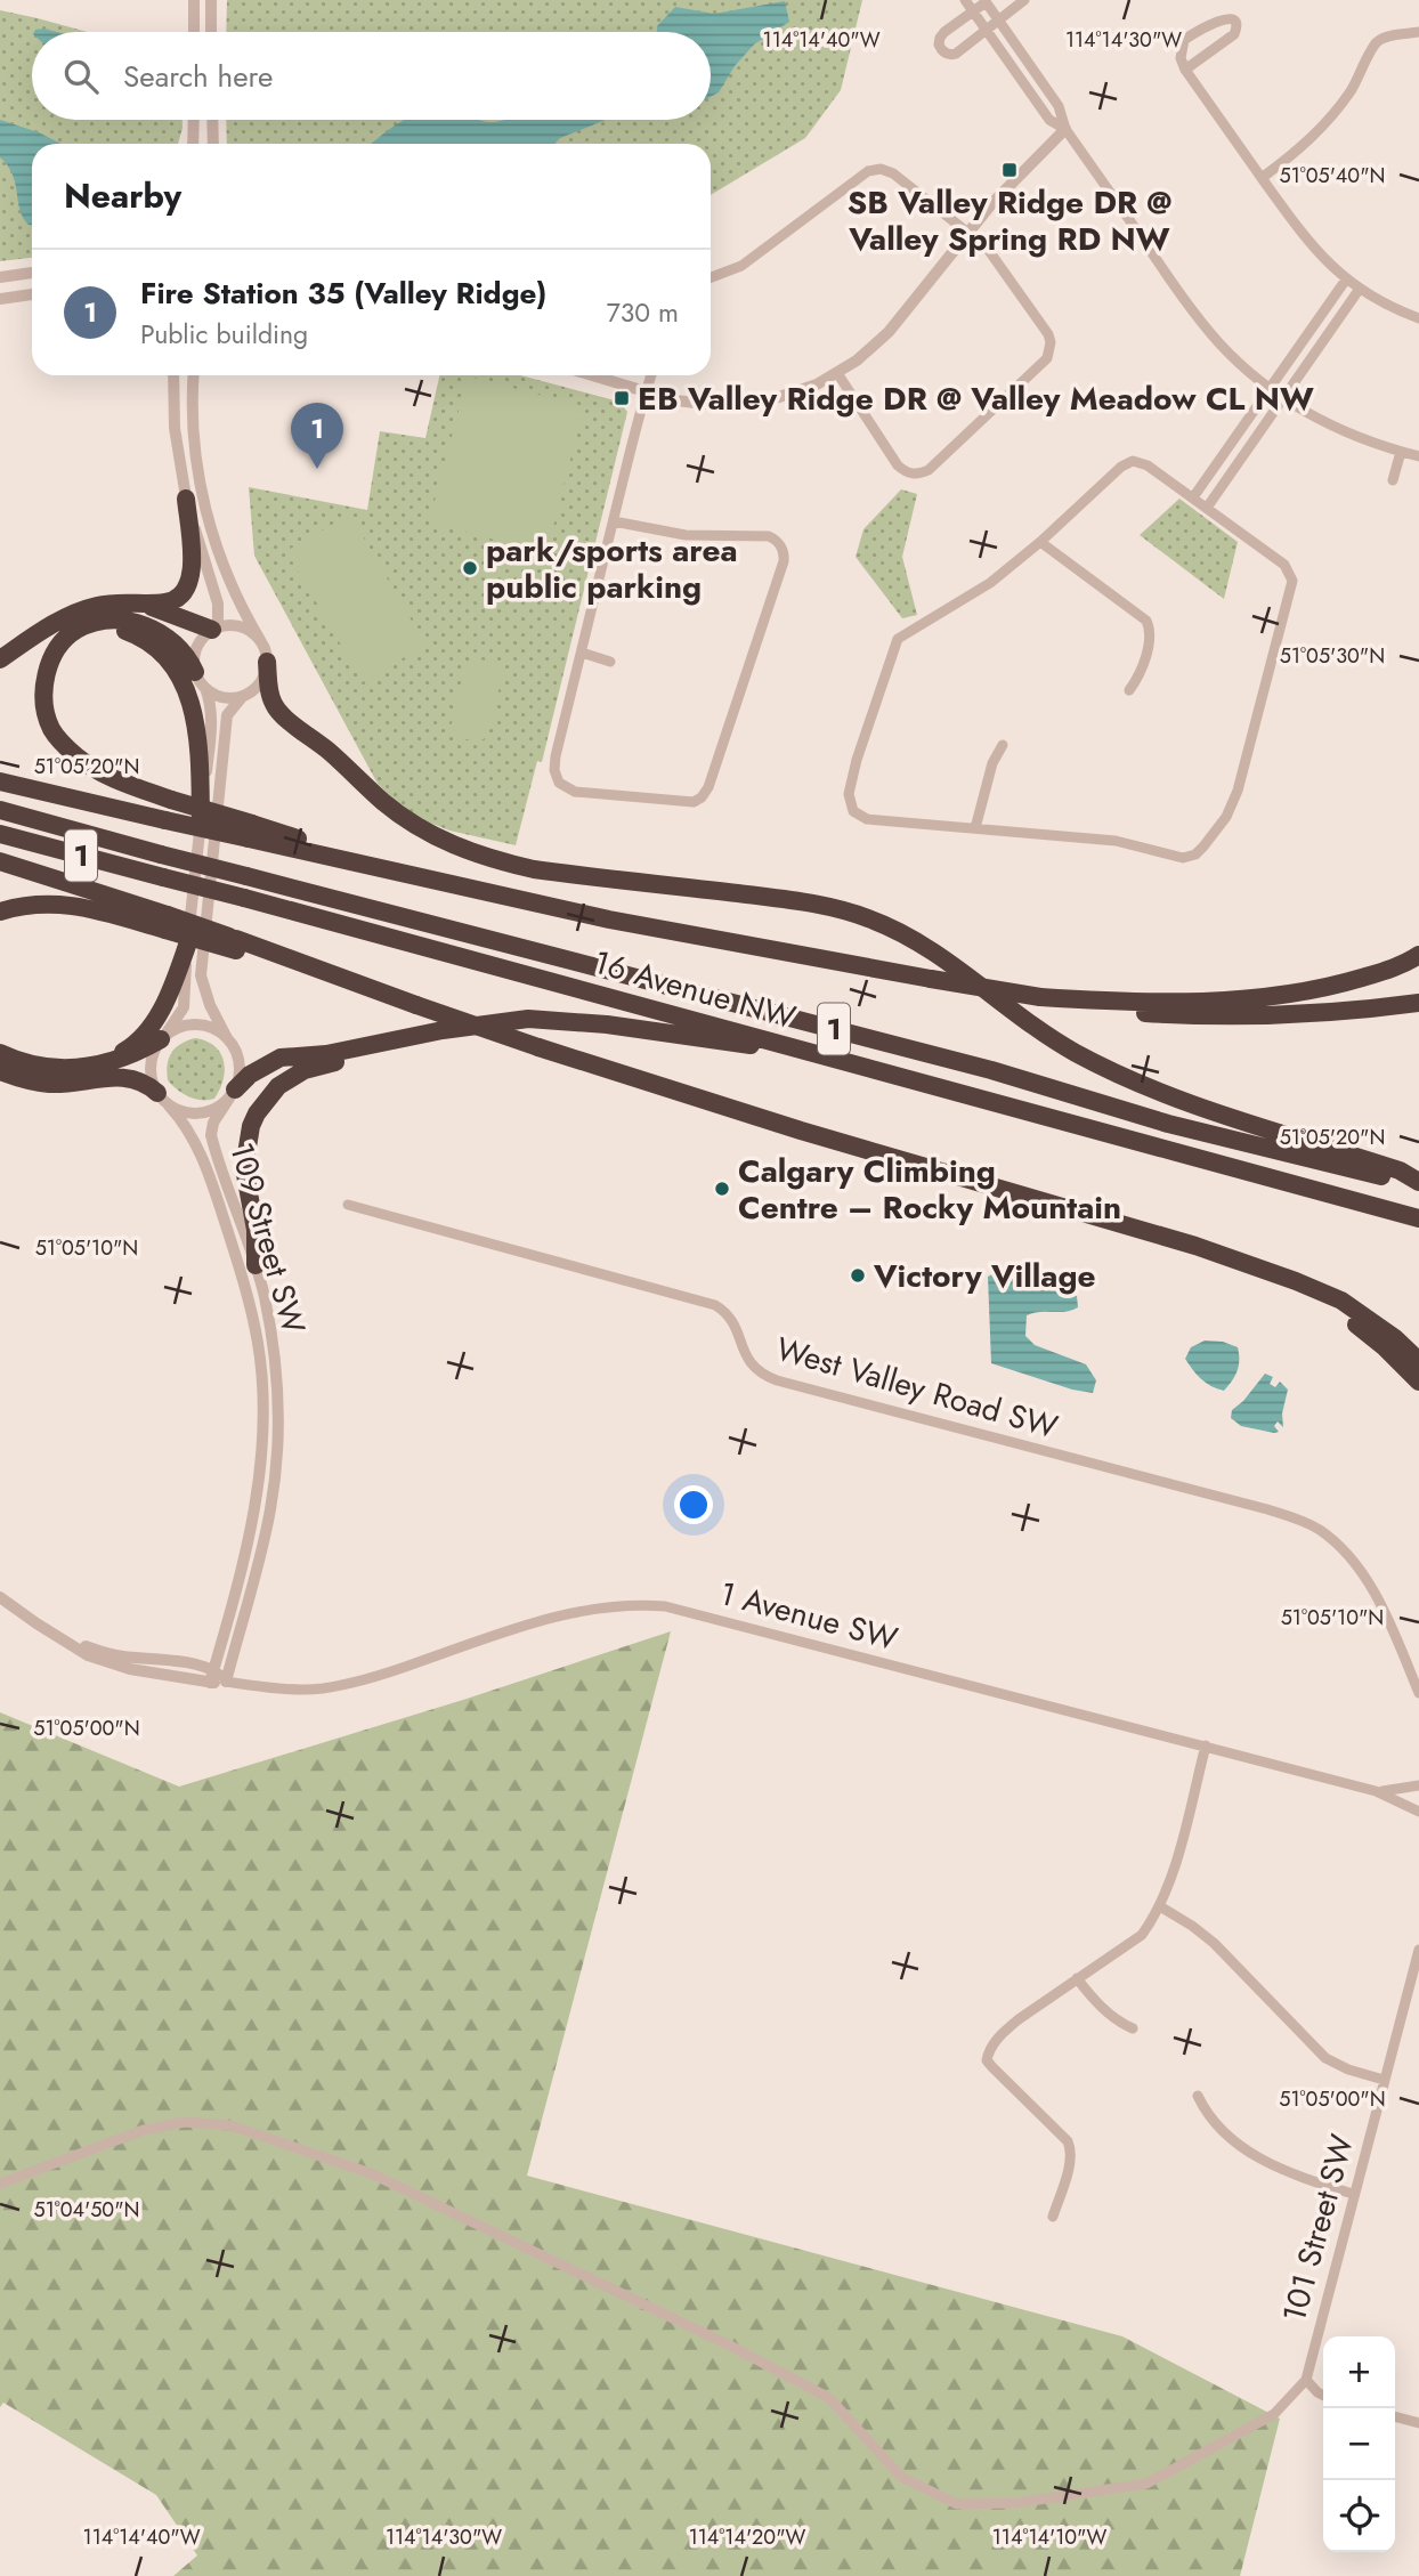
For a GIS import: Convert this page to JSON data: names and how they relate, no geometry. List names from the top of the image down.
{
  "streets": {
    "highway": ["1", "16 Avenue NW"],
    "street": [
      "109 Street SW",
      "West Valley Road SW",
      "1 Avenue SW",
      "101 Street SW"
    ]
  },
  "crossings": [
    ["109 Street SW", "1 Avenue SW"]
  ],
  "places": {
    "transit": ["SB Valley Ridge DR @ Valley Spring RD NW", "EB Valley Ridge DR @ Valley Meadow CL NW"],
    "other": ["park/sports area public parking", "Calgary Climbing Centre – Rocky Mountain", "Victory Village"]
  },
  "page": {
    "search": "Search here",
    "heading": "Nearby",
    "list": [
      {
        "mark": "1",
        "name": "Fire Station 35 (Valley Ridge)",
        "note": "Public building",
        "value": "730 m"
      }
    ],
    "pins": "1",
    "map_buttons": ["+", "−"]
  },
  "coordinates": [
    "114°14'40\"W",
    "114°14'30\"W",
    "51°05'40\"N",
    "51°05'30\"N",
    "51°05'20\"N",
    "51°05'10\"N",
    "51°05'00\"N",
    "51°04'50\"N",
    "114°14'20\"W",
    "114°14'10\"W"
  ]
}
